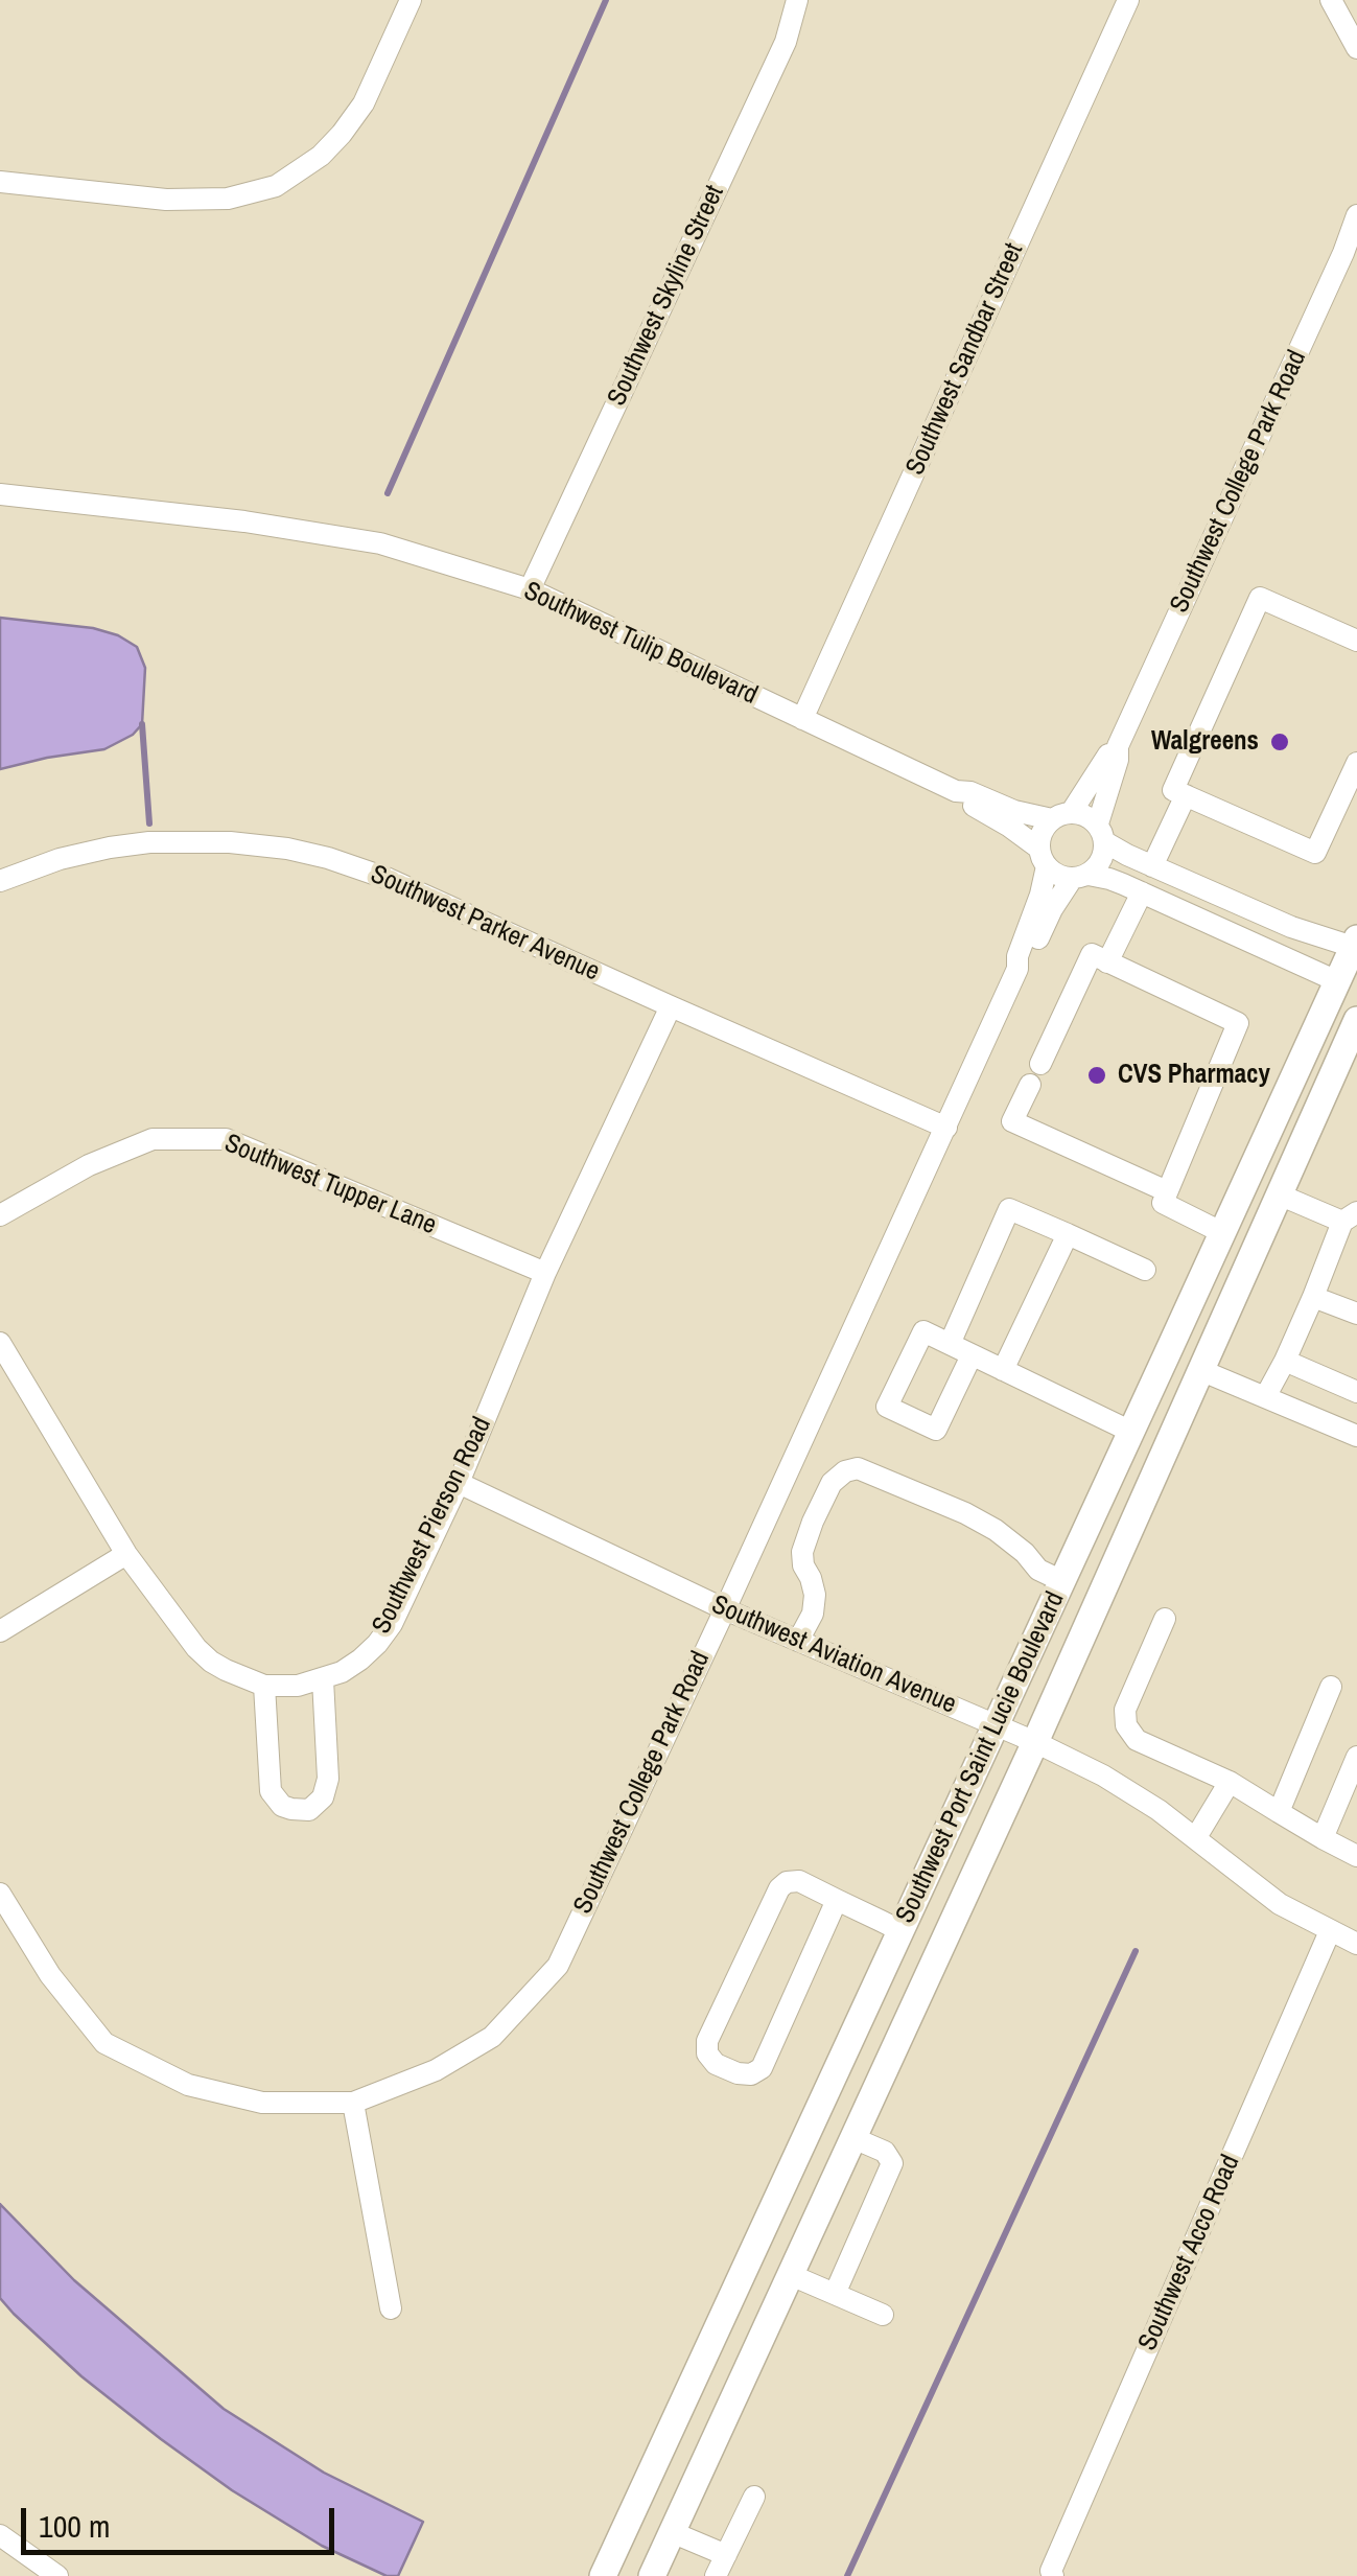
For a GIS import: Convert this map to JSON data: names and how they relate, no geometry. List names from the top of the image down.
{
  "streets": {
    "main road": ["Southwest Port Saint Lucie Boulevard"],
    "street": [
      "Southwest Skyline Street",
      "Southwest Sandbar Street",
      "Southwest College Park Road",
      "Southwest Tulip Boulevard",
      "Southwest Parker Avenue",
      "Southwest Tupper Lane",
      "Southwest Pierson Road",
      "Southwest Aviation Avenue",
      "Southwest Acco Road"
    ]
  },
  "crossings": [
    ["Southwest Skyline Street", "Southwest Tulip Boulevard"],
    ["Southwest Sandbar Street", "Southwest Tulip Boulevard"],
    ["Southwest College Park Road", "Southwest Tulip Boulevard"],
    ["Southwest College Park Road", "Southwest Parker Avenue"],
    ["Southwest College Park Road", "Southwest Aviation Avenue"],
    ["Southwest Parker Avenue", "Southwest Pierson Road"],
    ["Southwest Tupper Lane", "Southwest Pierson Road"],
    ["Southwest Pierson Road", "Southwest Aviation Avenue"],
    ["Southwest Aviation Avenue", "Southwest Port Saint Lucie Boulevard"],
    ["Southwest Aviation Avenue", "Southwest Acco Road"]
  ],
  "places": ["Walgreens", "CVS Pharmacy"],
  "scale_bar": "100 m"
}
